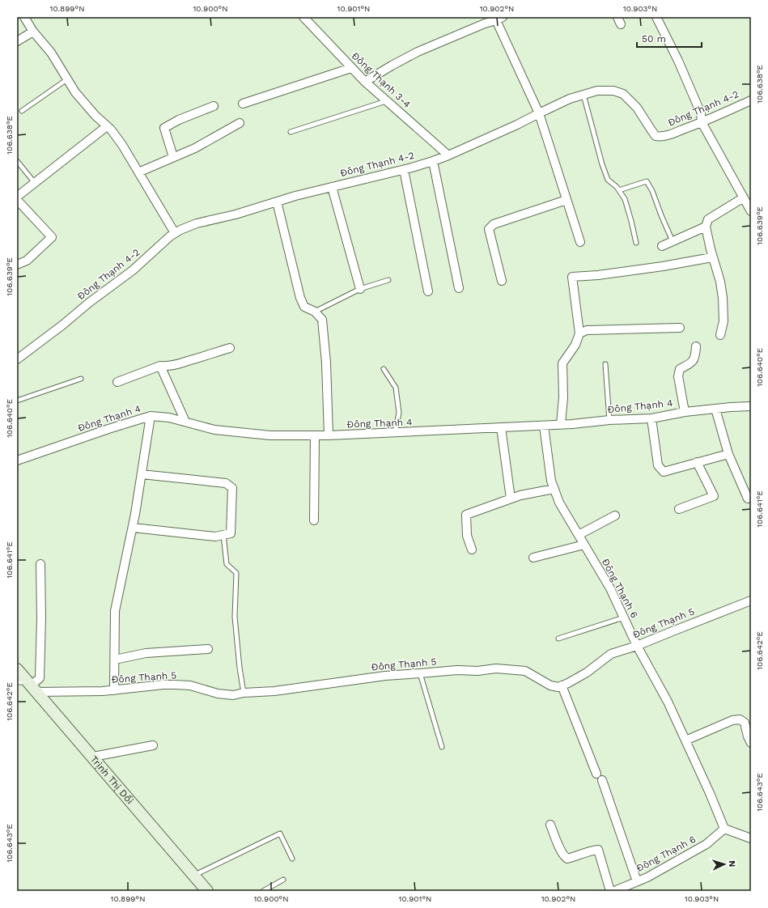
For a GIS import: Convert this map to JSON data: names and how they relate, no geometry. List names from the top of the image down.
{
  "streets": {
    "main road": ["Trịnh Thị Dối"],
    "street": [
      "Đông Thạnh 3-4",
      "Đông Thạnh 4-2",
      "Đông Thạnh 4",
      "Đông Thạnh 6",
      "Đông Thạnh 5"
    ]
  },
  "crossings": [
    ["Đông Thạnh 3-4", "Đông Thạnh 4-2"],
    ["Đông Thạnh 4", "Đông Thạnh 6"],
    ["Đông Thạnh 6", "Đông Thạnh 5"],
    ["Đông Thạnh 5", "Trịnh Thị Dối"]
  ],
  "scale_bar": "50 m",
  "north": "right",
  "coordinates": [
    "10.899°N",
    "10.900°N",
    "10.901°N",
    "10.902°N",
    "10.903°N",
    "106.638°E",
    "106.639°E",
    "106.640°E",
    "106.641°E",
    "106.642°E",
    "106.643°E"
  ]
}
